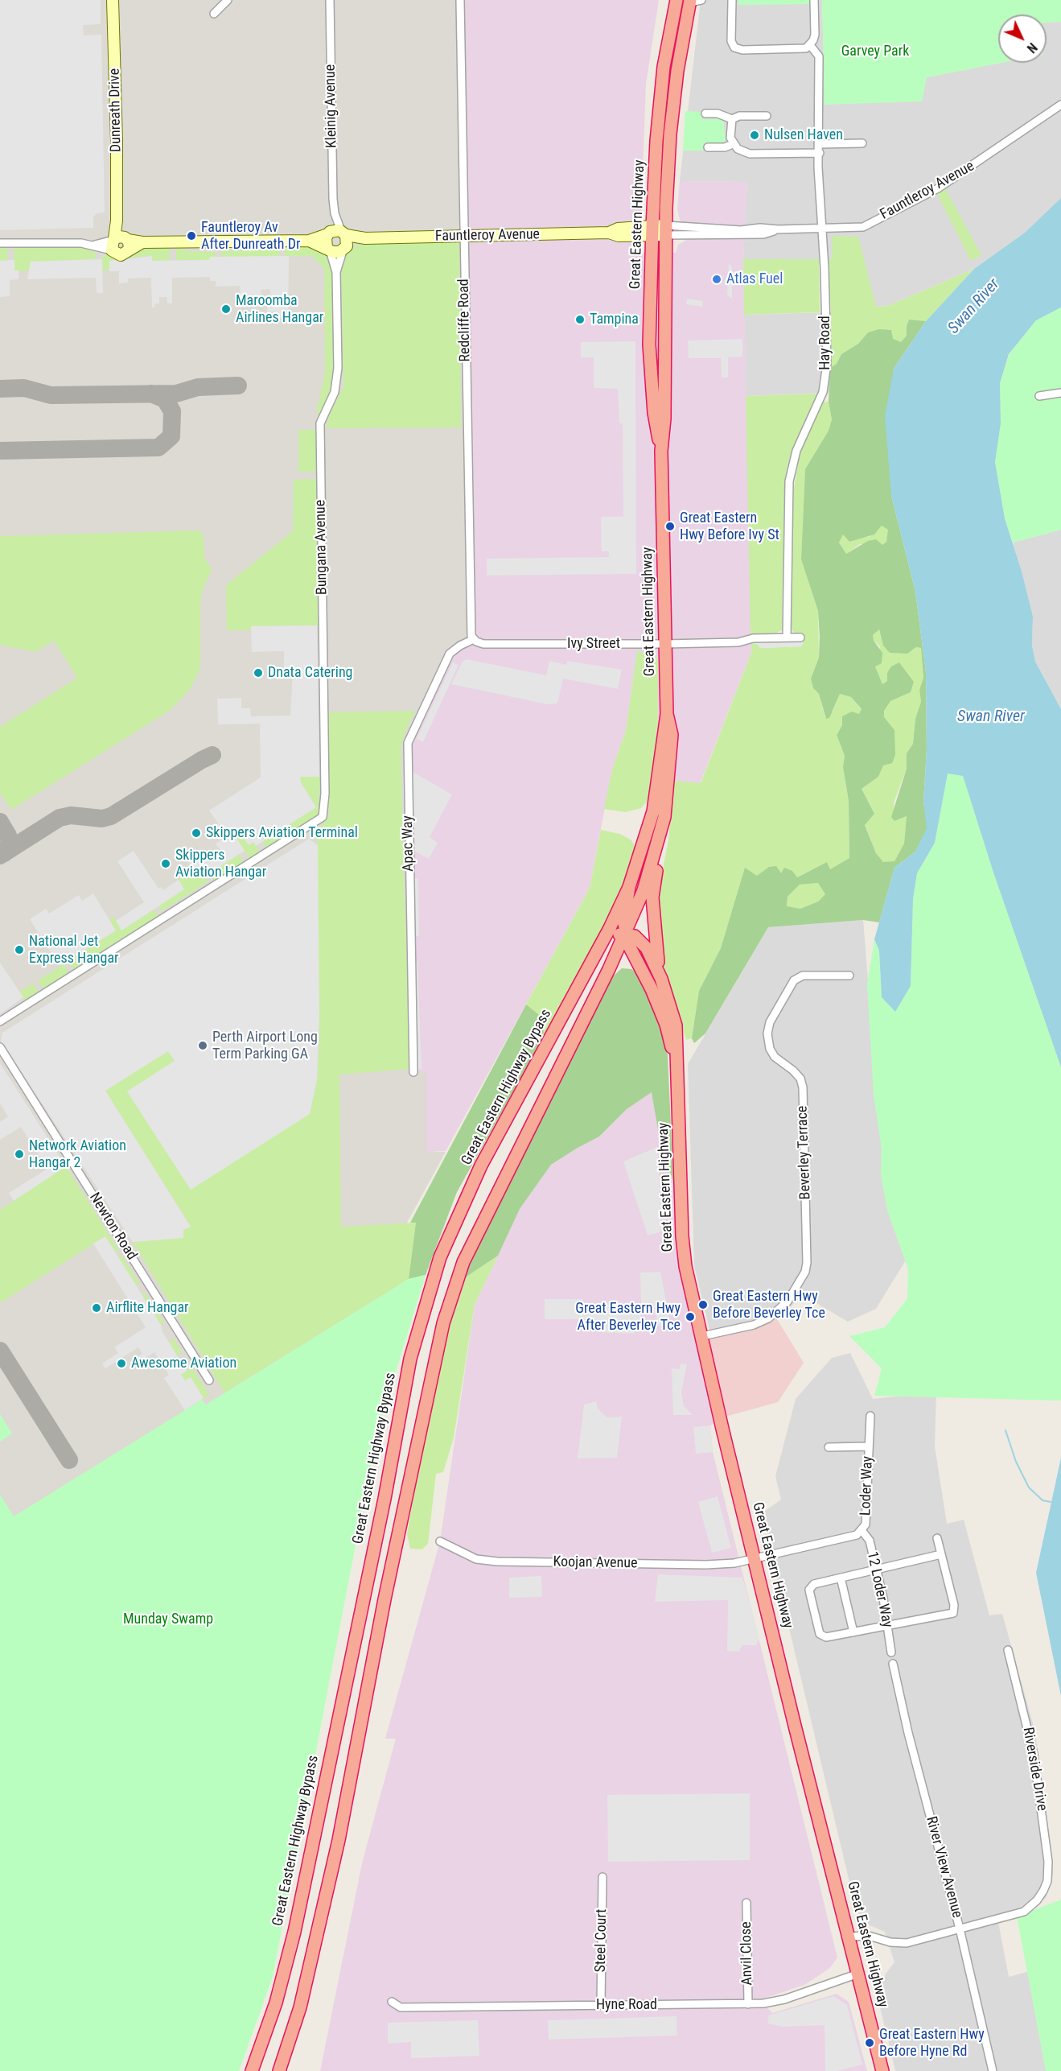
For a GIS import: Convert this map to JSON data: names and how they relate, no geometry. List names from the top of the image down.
{
  "streets": {
    "highway": ["Great Eastern Highway", "Great Eastern Highway Bypass"],
    "main road": ["Dunreath Drive", "Fauntleroy Avenue"],
    "street": [
      "Kleinig Avenue",
      "Redcliffe Road",
      "Hay Road",
      "Bungana Avenue",
      "Ivy Street",
      "Apac Way",
      "Beverley Terrace",
      "Newton Road",
      "Loder Way",
      "Koojan Avenue",
      "12 Loder Way",
      "Riverside Drive",
      "River View Avenue",
      "Steel Court",
      "Anvil Close",
      "Hyne Road"
    ]
  },
  "crossings": [
    ["Kleinig Avenue", "Fauntleroy Avenue"],
    ["Kleinig Avenue", "Bungana Avenue"],
    ["Fauntleroy Avenue", "Great Eastern Highway"],
    ["Fauntleroy Avenue", "Redcliffe Road"],
    ["Fauntleroy Avenue", "Hay Road"],
    ["Fauntleroy Avenue", "Bungana Avenue"],
    ["Great Eastern Highway", "Ivy Street"],
    ["Great Eastern Highway", "Great Eastern Highway Bypass"],
    ["Great Eastern Highway", "Beverley Terrace"],
    ["Great Eastern Highway", "Loder Way"],
    ["Great Eastern Highway", "Koojan Avenue"],
    ["Great Eastern Highway", "Hyne Road"],
    ["Redcliffe Road", "Ivy Street"],
    ["Redcliffe Road", "Apac Way"],
    ["Hay Road", "Ivy Street"],
    ["Ivy Street", "Apac Way"],
    ["Loder Way", "Koojan Avenue"],
    ["Loder Way", "12 Loder Way"],
    ["Riverside Drive", "River View Avenue"],
    ["Steel Court", "Hyne Road"],
    ["Anvil Close", "Hyne Road"]
  ],
  "water": ["Swan River"],
  "parks": ["Garvey Park", "Munday Swamp"],
  "places": [
    "Nulsen Haven",
    "Fauntleroy Av After Dunreath Dr",
    "Atlas Fuel",
    "Maroomba Airlines Hangar",
    "Tampina",
    "Great Eastern Hwy Before Ivy St",
    "Dnata Catering",
    "Skippers Aviation Terminal",
    "Skippers Aviation Hangar",
    "National Jet Express Hangar",
    "Perth Airport Long Term Parking GA",
    "Network Aviation Hangar 2",
    "Great Eastern Hwy Before Beverley Tce",
    "Airflite Hangar",
    "Great Eastern Hwy After Beverley Tce",
    "Awesome Aviation",
    "Great Eastern Hwy Before Hyne Rd"
  ],
  "north": "bottom right"
}
